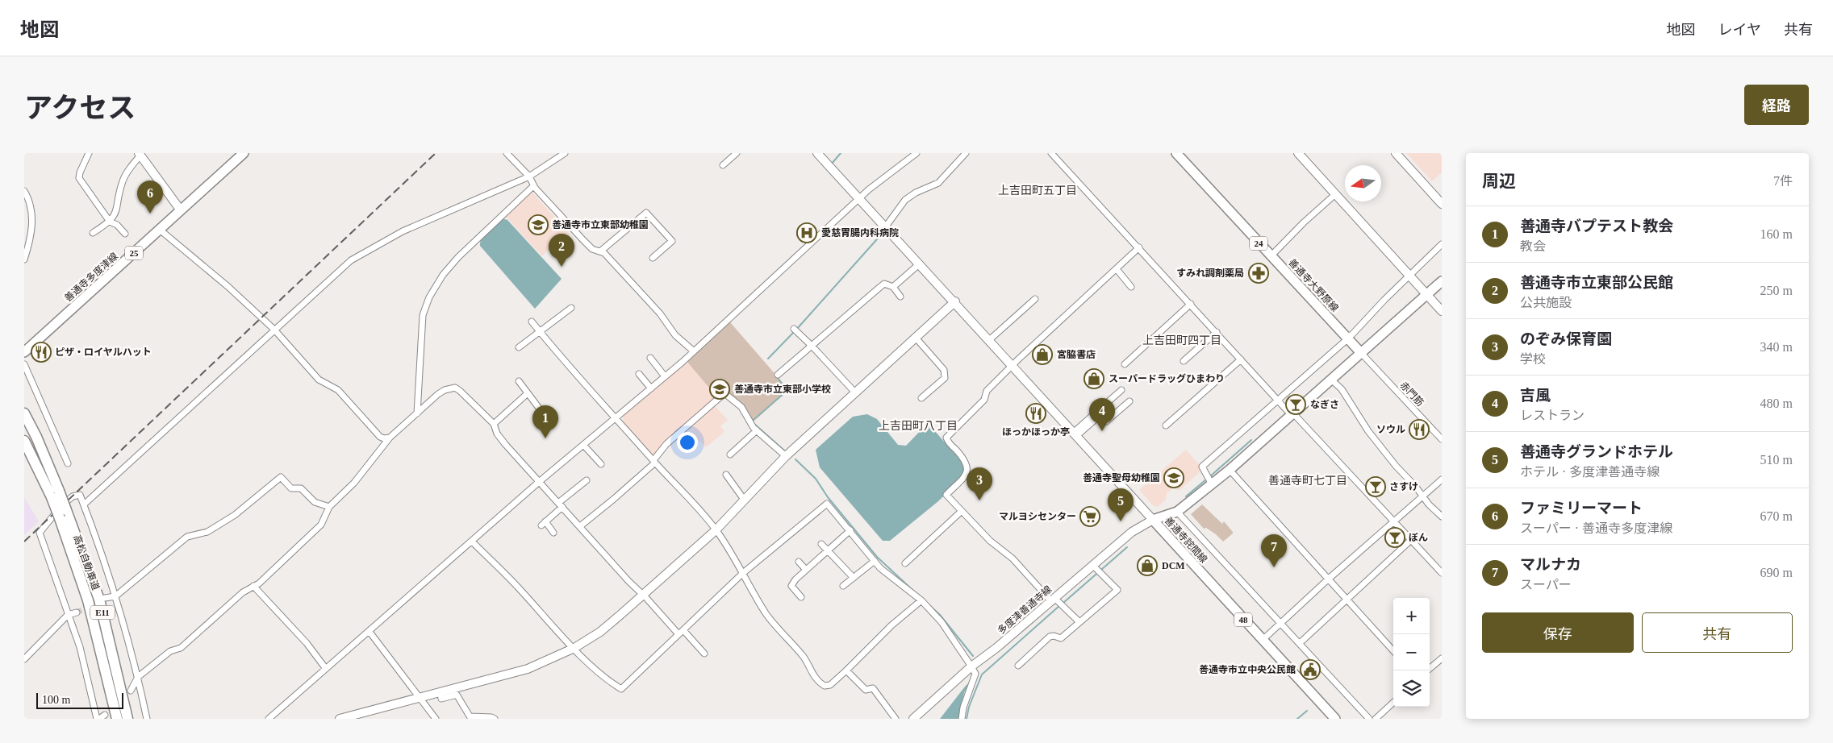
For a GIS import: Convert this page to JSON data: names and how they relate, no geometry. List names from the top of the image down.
{
  "streets": {
    "highway": ["高松自動車道", "E11"],
    "main road": [
      "24",
      "25",
      "善通寺多度津線",
      "善通寺大野原線",
      "善通寺詫間線",
      "48"
    ],
    "street": ["赤門筋", "多度津善通寺線"]
  },
  "crossings": [
    ["善通寺大野原線", "赤門筋"],
    ["善通寺大野原線", "善通寺詫間線"],
    ["赤門筋", "善通寺詫間線"],
    ["善通寺詫間線", "多度津善通寺線"]
  ],
  "districts": [
    "上吉田町五丁目",
    "上吉田町四丁目",
    "上吉田町八丁目",
    "善通寺町七丁目"
  ],
  "places": {
    "school or university": ["善通寺市立東部幼稚園", "善通寺市立東部小学校", "善通寺聖母幼稚園"],
    "hospital": ["愛慈胃腸内科病院"],
    "pharmacy": ["すみれ調剤薬局"],
    "restaurant": ["ピザ・ロイヤルハット", "ほっかほっか亭", "ソウル"],
    "shop": ["宮脇書店", "スーパードラッグひまわり", "DCM"],
    "bar": ["なぎさ", "さすけ", "ぼん"],
    "supermarket": ["マルヨシセンター"],
    "public building": ["善通寺市立中央公民館"]
  },
  "scale_bar": "100 m",
  "north": "left",
  "page": {
    "header": "地図",
    "nav": ["地図", "レイヤ", "共有"],
    "title": "アクセス",
    "buttons": [
      "経路",
      ["保存", "共有"]
    ],
    "heading": ["周辺", "7件"],
    "pins": [
      "6",
      "2",
      "4",
      "1",
      "3",
      "5",
      "7"
    ],
    "list": [
      {
        "mark": "1",
        "name": "善通寺バプテスト教会",
        "note": "教会",
        "value": "160 m"
      },
      {
        "mark": "2",
        "name": "善通寺市立東部公民館",
        "note": "公共施設",
        "value": "250 m"
      },
      {
        "mark": "3",
        "name": "のぞみ保育園",
        "note": "学校",
        "value": "340 m"
      },
      {
        "mark": "4",
        "name": "吉風",
        "note": "レストラン",
        "value": "480 m"
      },
      {
        "mark": "5",
        "name": "善通寺グランドホテル",
        "note": "ホテル · 多度津善通寺線",
        "value": "510 m"
      },
      {
        "mark": "6",
        "name": "ファミリーマート",
        "note": "スーパー · 善通寺多度津線",
        "value": "670 m"
      },
      {
        "mark": "7",
        "name": "マルナカ",
        "note": "スーパー",
        "value": "690 m"
      }
    ],
    "map_buttons": ["+", "−"],
    "scale": "100 m"
  }
}
